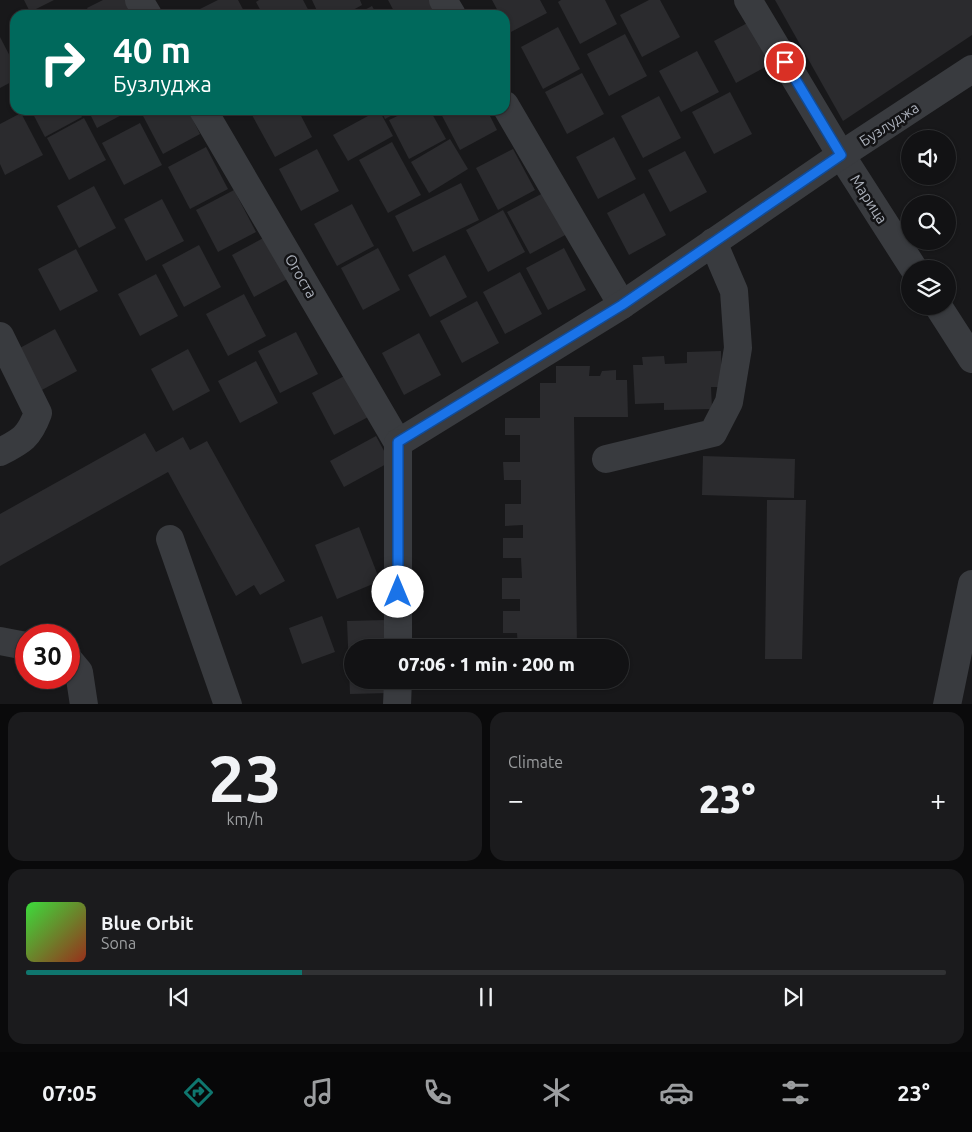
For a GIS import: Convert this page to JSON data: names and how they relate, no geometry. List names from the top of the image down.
{
  "streets": {
    "street": ["Бузлуджа", "Марица", "Огоста"]
  },
  "crossings": [
    ["Бузлуджа", "Марица"],
    ["Бузлуджа", "Огоста"]
  ],
  "page": {
    "turn": ["40 m", "Бузлуджа"],
    "limit": "30",
    "trip": "07:06 · 1 min · 200 m",
    "tile": [
      ["23", "km/h"],
      "Climate"
    ],
    "heat": ["−", "23°", "+"],
    "song": ["Blue Orbit", "Sona"],
    "tabs": ["07:05", "23°"]
  }
}
